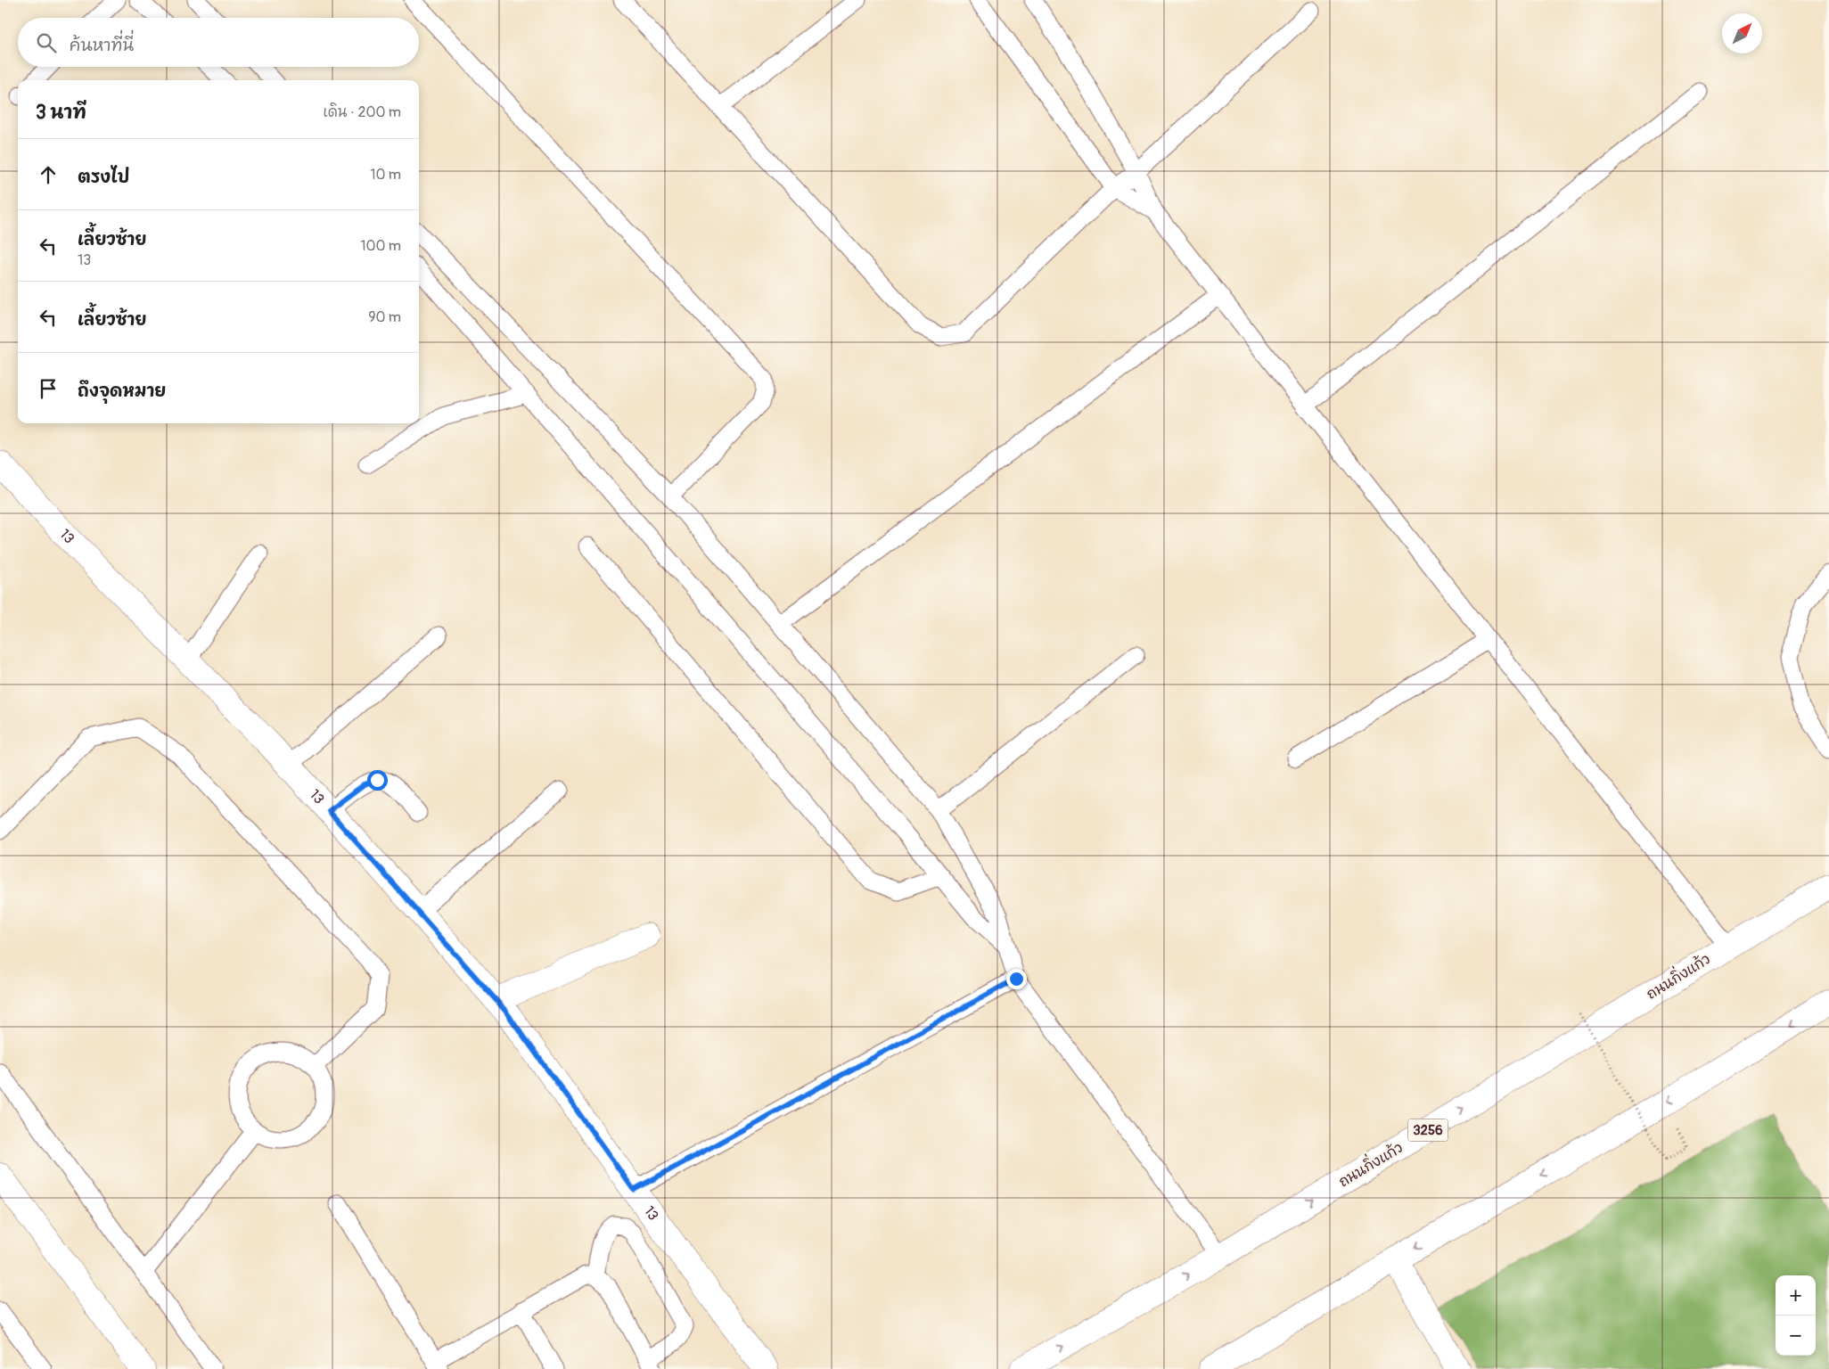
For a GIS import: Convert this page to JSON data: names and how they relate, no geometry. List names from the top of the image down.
{
  "streets": {
    "street": ["13", "ถนนกิ่งแก้ว", "3256"]
  },
  "north": "top right",
  "page": {
    "search": "ค้นหาที่นี่",
    "heading": ["3 นาที", "เดิน · 200 m"],
    "list": [
      ["ตรงไป", "10 m"],
      ["เลี้ยวซ้าย", "13", "100 m"],
      ["เลี้ยวซ้าย", "90 m"],
      "ถึงจุดหมาย"
    ],
    "map_buttons": ["+", "−"]
  }
}
